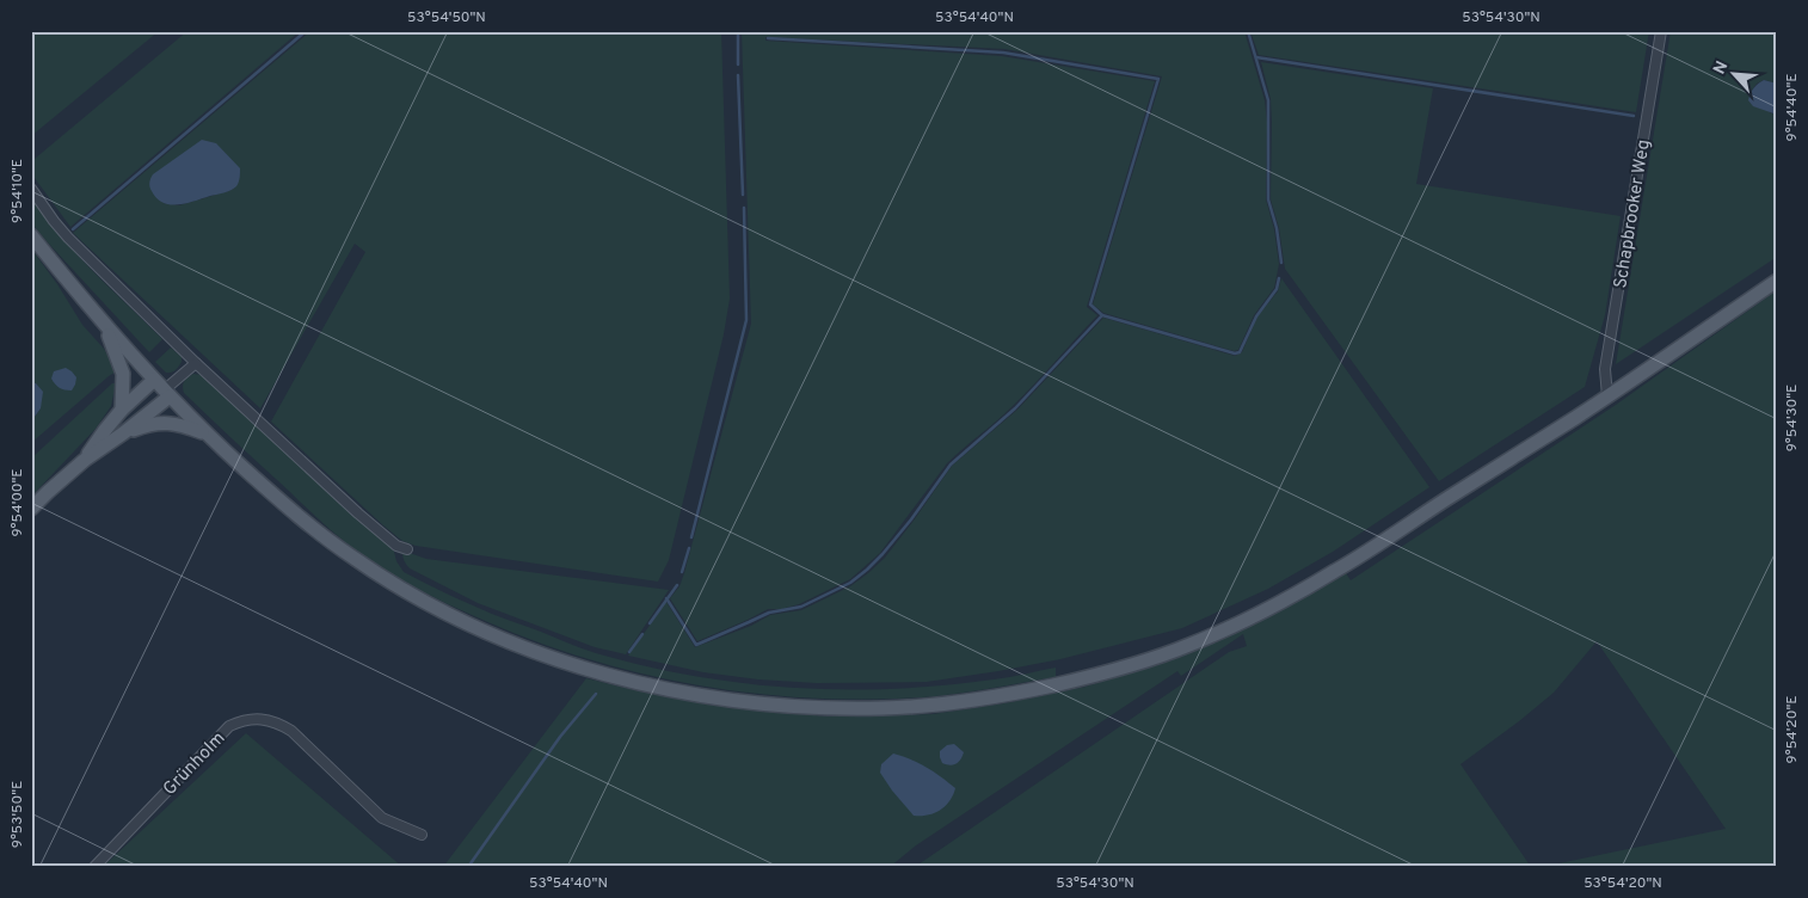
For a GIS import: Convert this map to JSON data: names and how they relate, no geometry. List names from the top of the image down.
{
  "streets": {
    "street": ["Schapbrooker Weg", "Grünholm"]
  },
  "north": "top left",
  "coordinates": [
    "53°54'50\"N",
    "53°54'40\"N",
    "53°54'30\"N",
    "9°54'40\"E",
    "9°54'10\"E",
    "9°54'30\"E",
    "9°54'00\"E",
    "9°54'20\"E",
    "9°53'50\"E",
    "53°54'20\"N"
  ]
}
